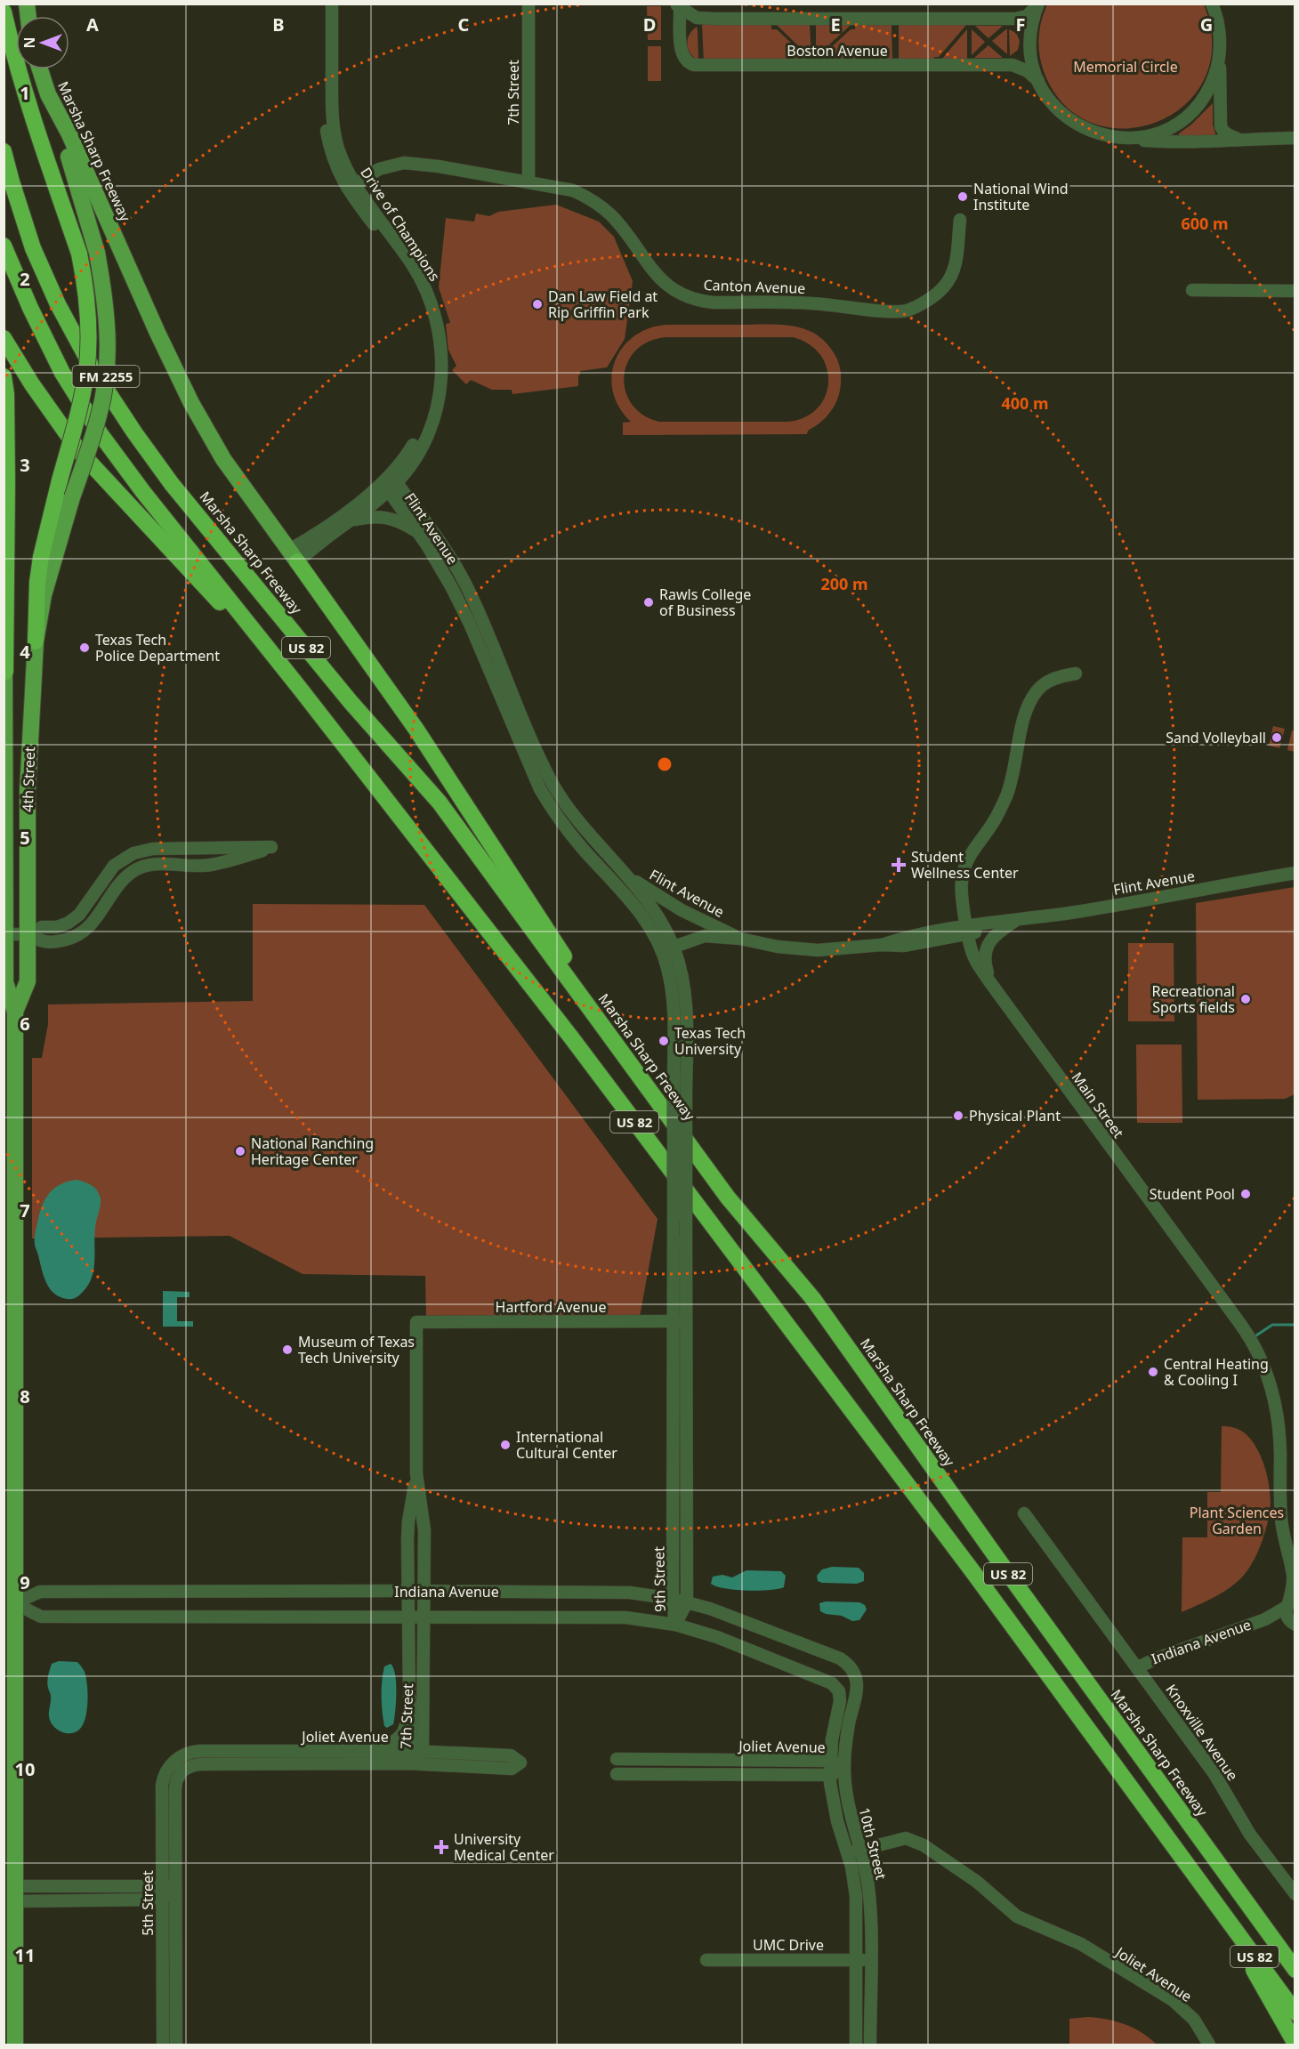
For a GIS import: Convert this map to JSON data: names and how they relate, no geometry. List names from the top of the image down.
{
  "streets": {
    "highway": ["Marsha Sharp Freeway", "US 82"],
    "main road": ["FM 2255", "4th Street"],
    "street": [
      "Boston Avenue",
      "7th Street",
      "Drive of Champions",
      "Canton Avenue",
      "Flint Avenue",
      "Main Street",
      "Hartford Avenue",
      "9th Street",
      "Indiana Avenue",
      "Knoxville Avenue",
      "Joliet Avenue",
      "10th Street",
      "5th Street",
      "UMC Drive"
    ]
  },
  "crossings": [
    ["7th Street", "Canton Avenue"],
    ["7th Street", "Hartford Avenue"],
    ["7th Street", "Indiana Avenue"],
    ["7th Street", "Joliet Avenue"],
    ["Marsha Sharp Freeway", "Drive of Champions"],
    ["Marsha Sharp Freeway", "FM 2255"],
    ["Drive of Champions", "Canton Avenue"],
    ["Drive of Champions", "Flint Avenue"],
    ["FM 2255", "4th Street"],
    ["Flint Avenue", "Main Street"],
    ["Flint Avenue", "9th Street"],
    ["4th Street", "Indiana Avenue"],
    ["Main Street", "Indiana Avenue"],
    ["Hartford Avenue", "9th Street"],
    ["9th Street", "Indiana Avenue"],
    ["Indiana Avenue", "Knoxville Avenue"],
    ["Indiana Avenue", "10th Street"],
    ["Joliet Avenue", "10th Street"],
    ["Joliet Avenue", "5th Street"],
    ["10th Street", "UMC Drive"]
  ],
  "parks": ["Memorial Circle", "Plant Sciences Garden"],
  "places": {
    "other": [
      "National Wind Institute",
      "Dan Law Field at Rip Griffin Park",
      "Rawls College of Business",
      "Texas Tech Police Department",
      "Sand Volleyball",
      "Recreational Sports fields",
      "Texas Tech University",
      "Physical Plant",
      "National Ranching Heritage Center",
      "Student Pool",
      "Museum of Texas Tech University",
      "Central Heating & Cooling I",
      "International Cultural Center"
    ],
    "health": ["Student Wellness Center", "University Medical Center"]
  },
  "north": "left",
  "grid": {
    "columns": [
      "A",
      "B",
      "C",
      "D",
      "E",
      "F",
      "G"
    ],
    "rows": [
      "1",
      "2",
      "3",
      "4",
      "5",
      "6",
      "7",
      "8",
      "9",
      "10",
      "11"
    ]
  },
  "rings": ["600 m", "400 m", "200 m"]
}
